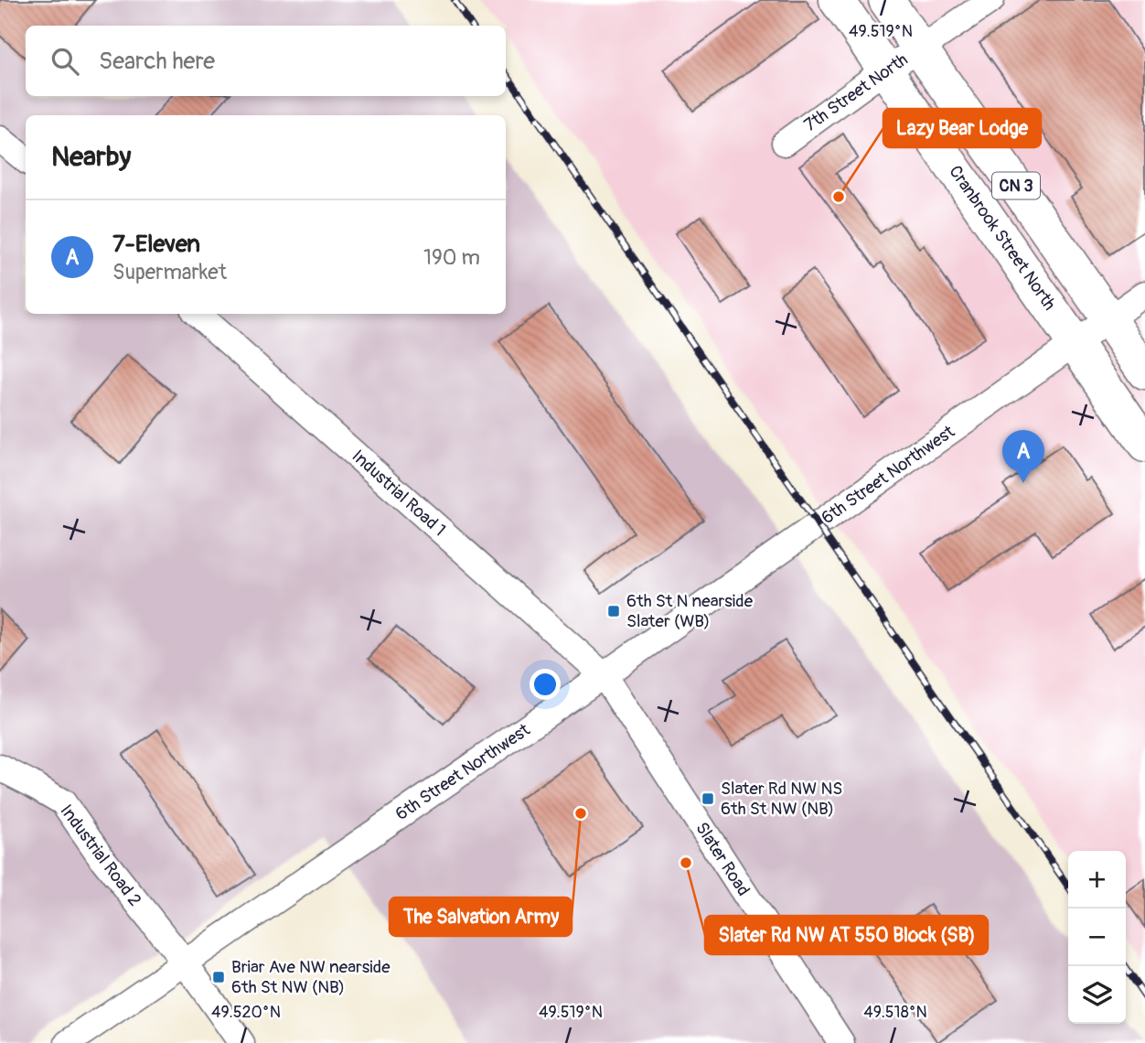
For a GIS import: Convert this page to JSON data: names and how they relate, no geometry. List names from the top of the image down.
{
  "streets": {
    "highway": ["CN 3", "Cranbrook Street North"],
    "street": [
      "7th Street North",
      "6th Street Northwest",
      "Industrial Road 1",
      "Industrial Road 2",
      "Slater Road"
    ]
  },
  "crossings": [
    ["7th Street North", "CN 3"],
    ["7th Street North", "Cranbrook Street North"],
    ["CN 3", "6th Street Northwest"],
    ["Cranbrook Street North", "6th Street Northwest"],
    ["6th Street Northwest", "Industrial Road 1"],
    ["6th Street Northwest", "Industrial Road 2"],
    ["6th Street Northwest", "Slater Road"],
    ["Industrial Road 1", "Slater Road"]
  ],
  "places": {
    "other": ["Lazy Bear Lodge", "The Salvation Army", "Slater Rd NW AT 550 Block (SB)"],
    "transit": ["6th St N nearside Slater (WB)", "Slater Rd NW NS 6th St NW (NB)", "Briar Ave NW nearside 6th St NW (NB)"]
  },
  "page": {
    "search": "Search here",
    "heading": "Nearby",
    "list": [
      {
        "mark": "A",
        "name": "7-Eleven",
        "note": "Supermarket",
        "value": "190 m"
      }
    ],
    "pins": "A",
    "map_buttons": ["+", "−"]
  },
  "coordinates": ["49.519°N", "49.520°N", "49.518°N"]
}
